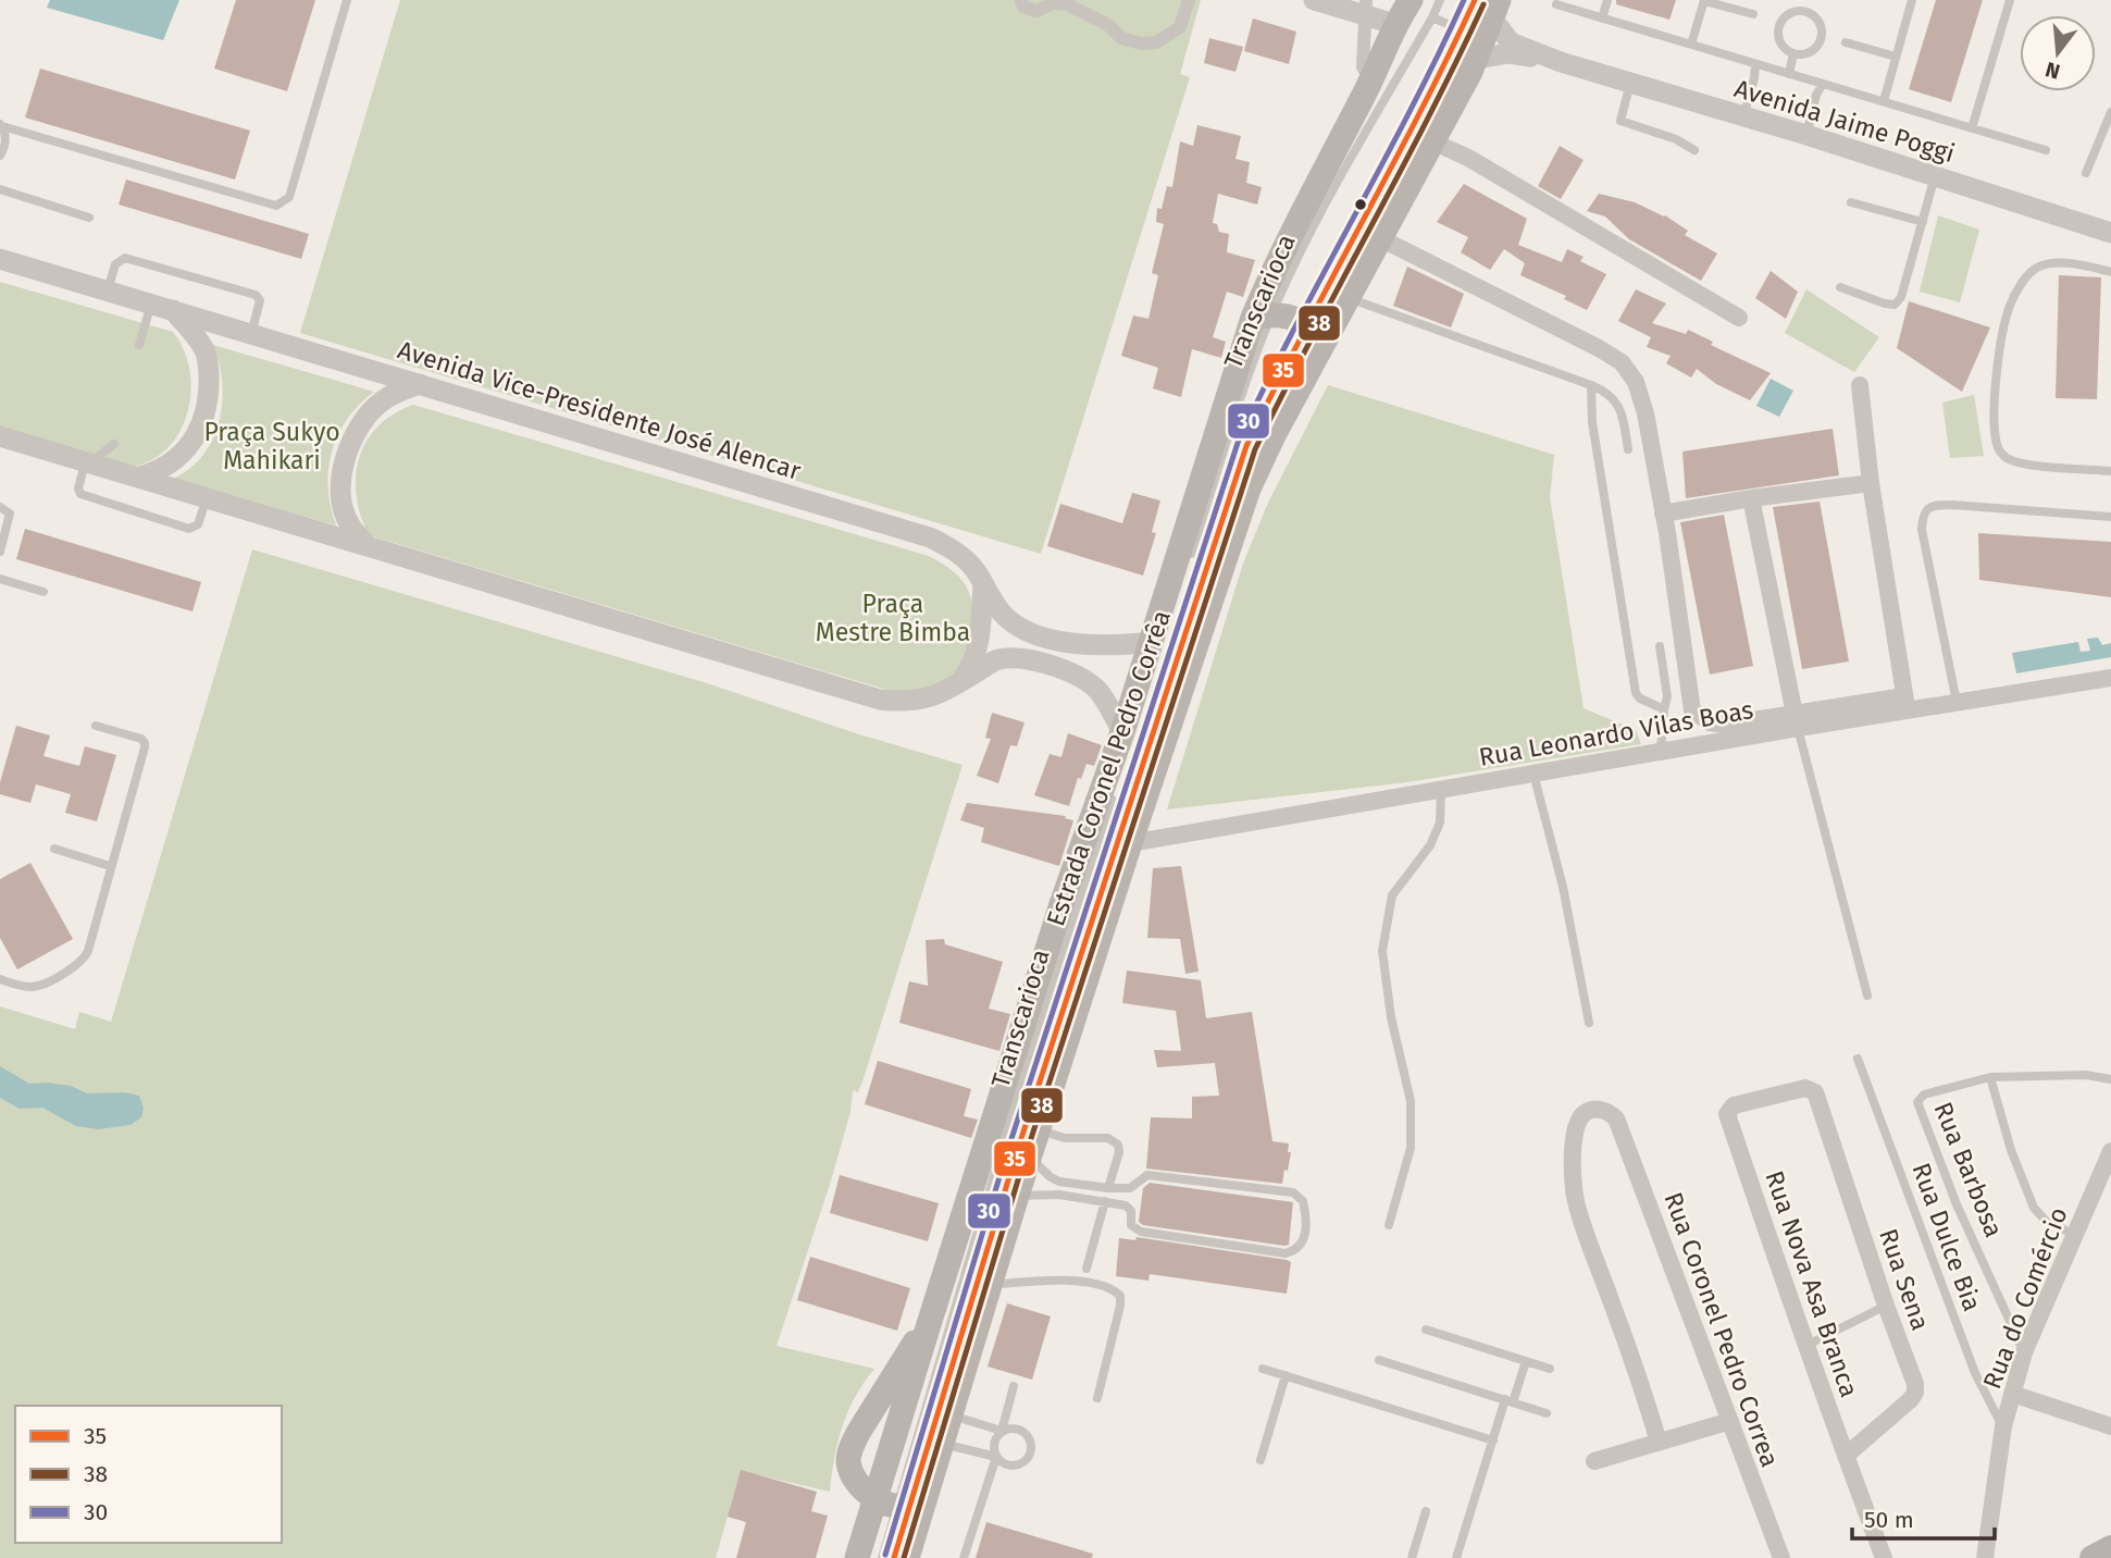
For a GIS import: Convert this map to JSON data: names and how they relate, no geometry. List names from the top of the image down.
{
  "streets": {
    "main road": ["Estrada Coronel Pedro Corrêa"],
    "street": [
      "Avenida Jaime Poggi",
      "Avenida Vice-Presidente José Alencar",
      "Rua Leonardo Vilas Boas",
      "Rua Sena",
      "Rua Nova Asa Branca",
      "Rua do Comércio",
      "Rua Coronel Pedro Correa"
    ],
    "lane": ["Transcarioca", "Rua Barbosa", "Rua Dulce Bia"]
  },
  "crossings": [
    ["Avenida Jaime Poggi", "Estrada Coronel Pedro Corrêa"],
    ["Transcarioca", "Estrada Coronel Pedro Corrêa"],
    ["Avenida Vice-Presidente José Alencar", "Estrada Coronel Pedro Corrêa"],
    ["Rua Leonardo Vilas Boas", "Estrada Coronel Pedro Corrêa"],
    ["Rua Barbosa", "Rua do Comércio"],
    ["Rua Dulce Bia", "Rua do Comércio"],
    ["Rua Sena", "Rua Nova Asa Branca"]
  ],
  "parks": ["Praça Sukyo Mahikari", "Praça Mestre Bimba"],
  "lines": ["transit line 35", "transit line 30", "transit line 38"],
  "legend": ["35", "38", "30"],
  "scale_bar": "50 m",
  "north": "bottom"
}
